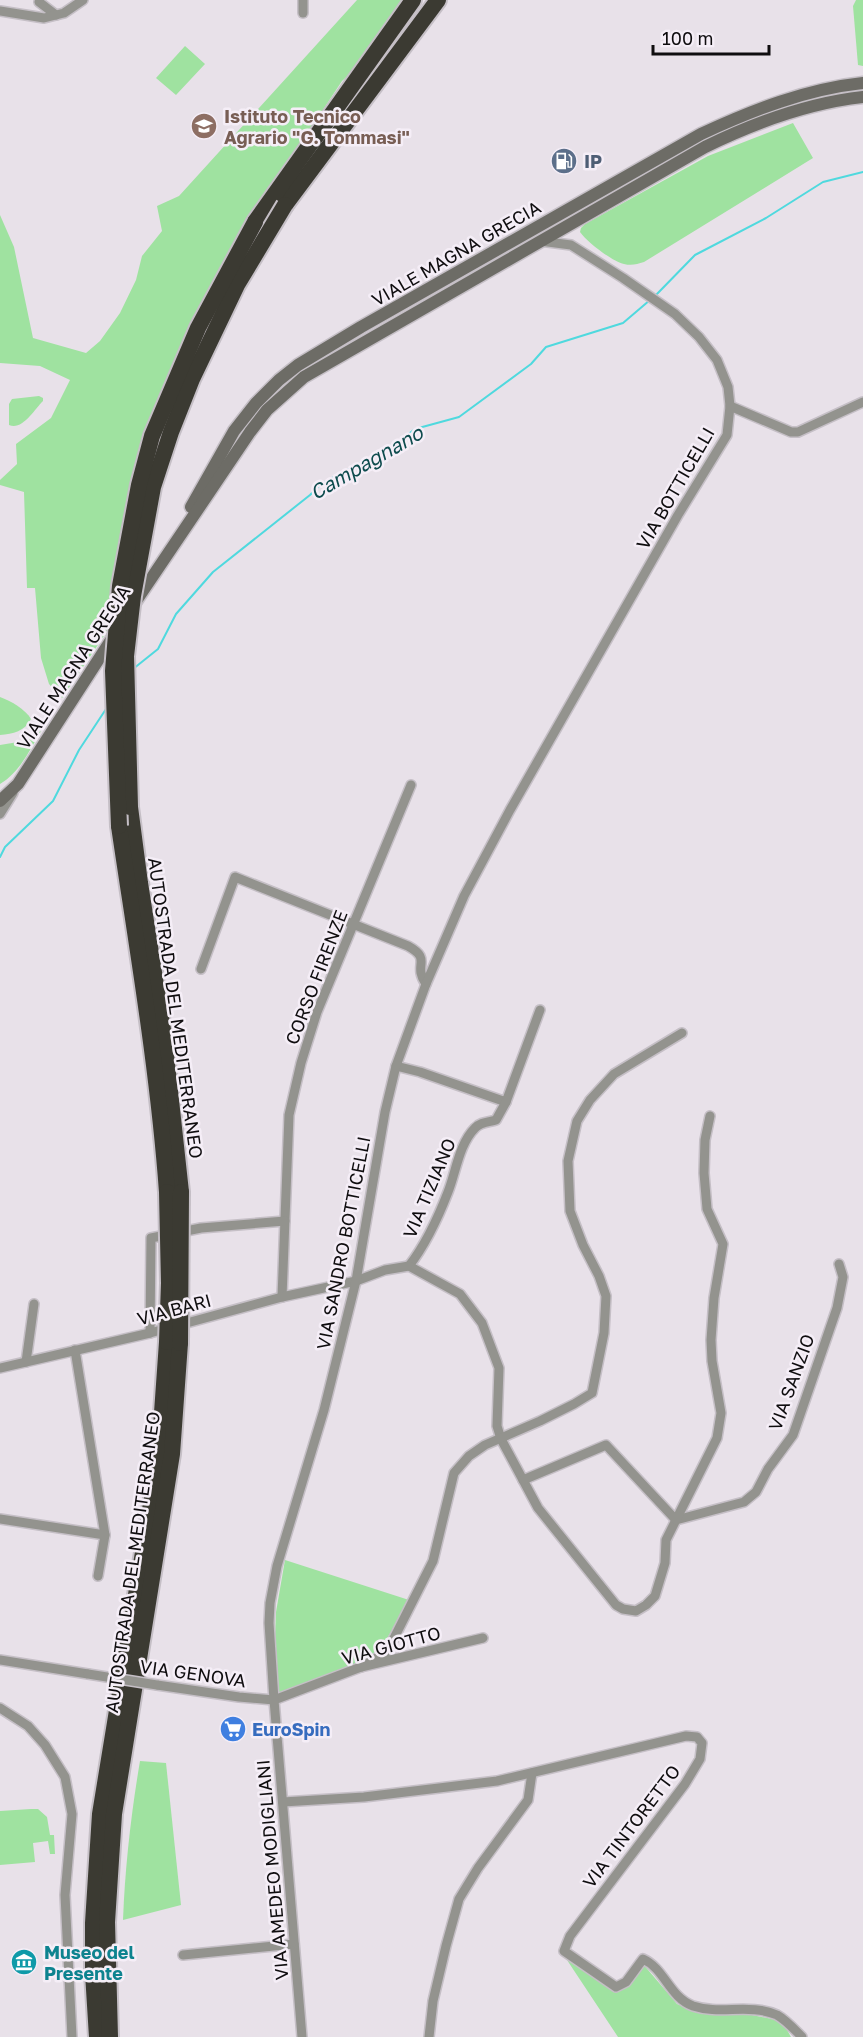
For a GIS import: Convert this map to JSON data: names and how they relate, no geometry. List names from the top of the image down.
{
  "streets": {
    "highway": ["AUTOSTRADA DEL MEDITERRANEO"],
    "street": [
      "VIALE MAGNA GRECIA",
      "VIA BOTTICELLI",
      "CORSO FIRENZE",
      "VIA TIZIANO",
      "VIA SANDRO BOTTICELLI",
      "VIA BARI",
      "VIA SANZIO",
      "VIA GIOTTO",
      "VIA GENOVA",
      "VIA TINTORETTO",
      "VIA AMEDEO MODIGLIANI"
    ]
  },
  "crossings": [
    ["VIA BOTTICELLI", "VIA SANDRO BOTTICELLI"],
    ["CORSO FIRENZE", "VIA BARI"],
    ["VIA SANDRO BOTTICELLI", "VIA BARI"],
    ["VIA SANDRO BOTTICELLI", "VIA GIOTTO"],
    ["VIA SANDRO BOTTICELLI", "VIA GENOVA"],
    ["VIA SANDRO BOTTICELLI", "VIA AMEDEO MODIGLIANI"],
    ["VIA GIOTTO", "VIA GENOVA"],
    ["VIA GIOTTO", "VIA AMEDEO MODIGLIANI"],
    ["VIA GENOVA", "VIA AMEDEO MODIGLIANI"],
    ["VIA TINTORETTO", "VIA AMEDEO MODIGLIANI"]
  ],
  "water": ["Campagnano"],
  "places": {
    "school or university": ["Istituto Tecnico Agrario \"G. Tommasi\""],
    "fuel station": ["IP"],
    "supermarket": ["EuroSpin"],
    "museum": ["Museo del Presente"]
  },
  "scale_bar": "100 m"
}
